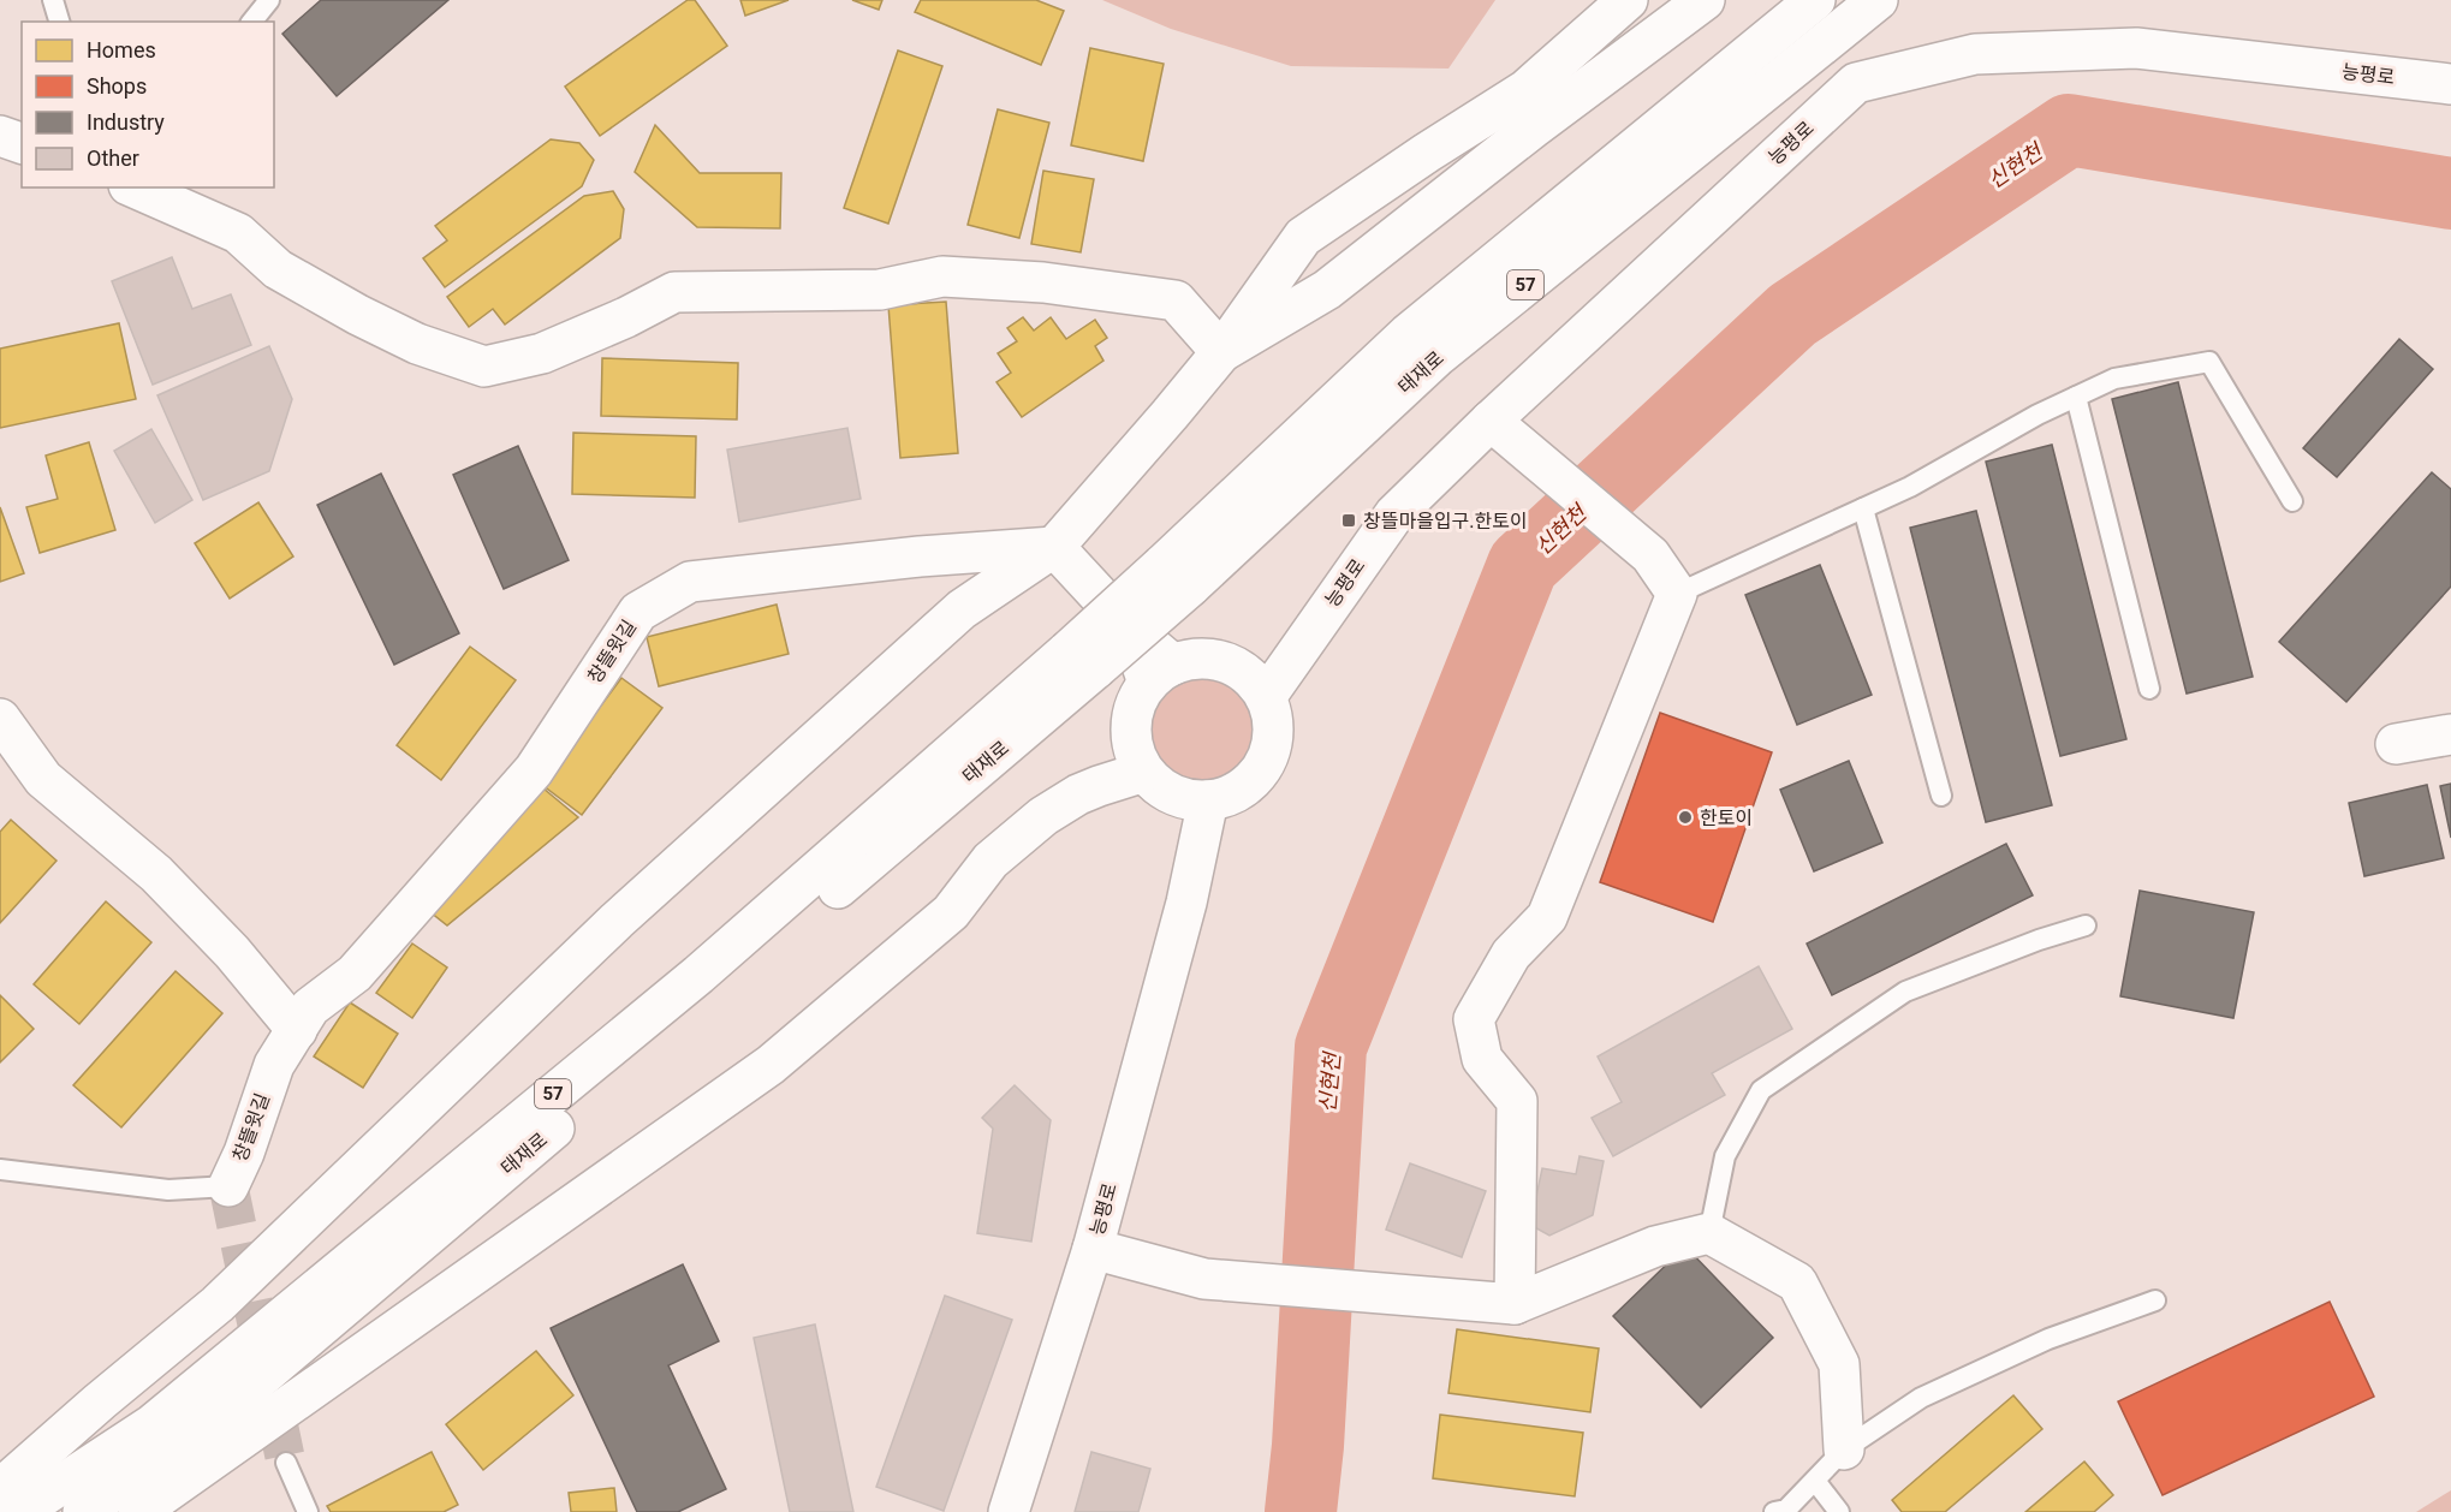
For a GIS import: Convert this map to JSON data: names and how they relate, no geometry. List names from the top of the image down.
{
  "streets": {
    "main road": [
      "능평로",
      "57",
      "태재로",
      "창뜰윗길"
    ]
  },
  "crossings": [
    ["57", "태재로"]
  ],
  "water": ["신현천"],
  "places": {
    "transit": ["창뜰마을입구.한토이"],
    "other": ["한토이"]
  },
  "legend": [
    "Homes",
    "Shops",
    "Industry",
    "Other"
  ]
}
